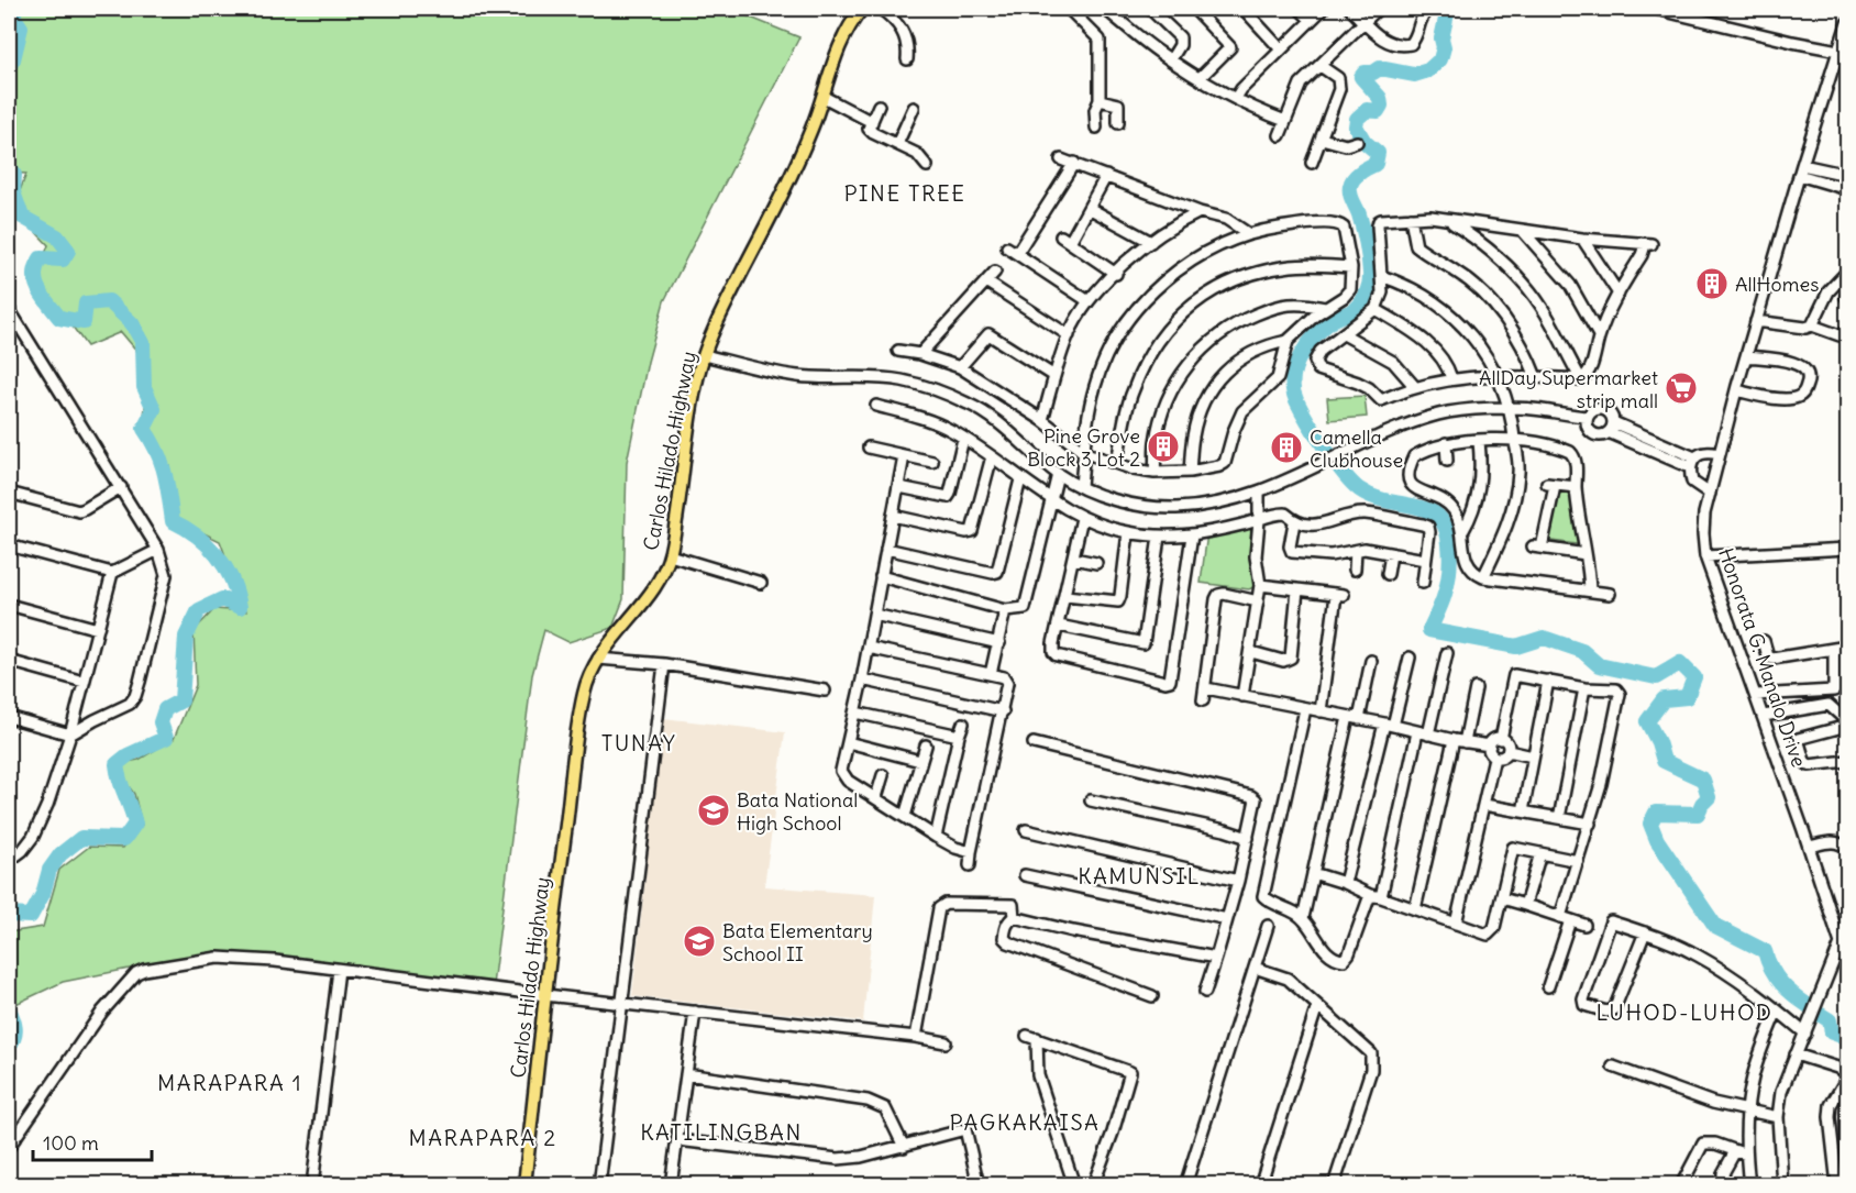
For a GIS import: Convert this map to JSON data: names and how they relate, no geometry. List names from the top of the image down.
{
  "streets": {
    "main road": ["Carlos Hilado Highway"],
    "street": ["Honorata G. Manalo Drive"]
  },
  "districts": [
    "PINE TREE",
    "TUNAY",
    "KAMUNSIL",
    "LUHOD-LUHOD",
    "MARAPARA 1",
    "PAGKAKAISA",
    "KATILINGBAN",
    "MARAPARA 2"
  ],
  "places": {
    "building": ["AllHomes", "Pine Grove Block 3 Lot 2", "Camella Clubhouse"],
    "supermarket": ["AllDay Supermarket strip mall"],
    "school or university": ["Bata National High School", "Bata Elementary School II"]
  },
  "scale_bar": "100 m"
}
